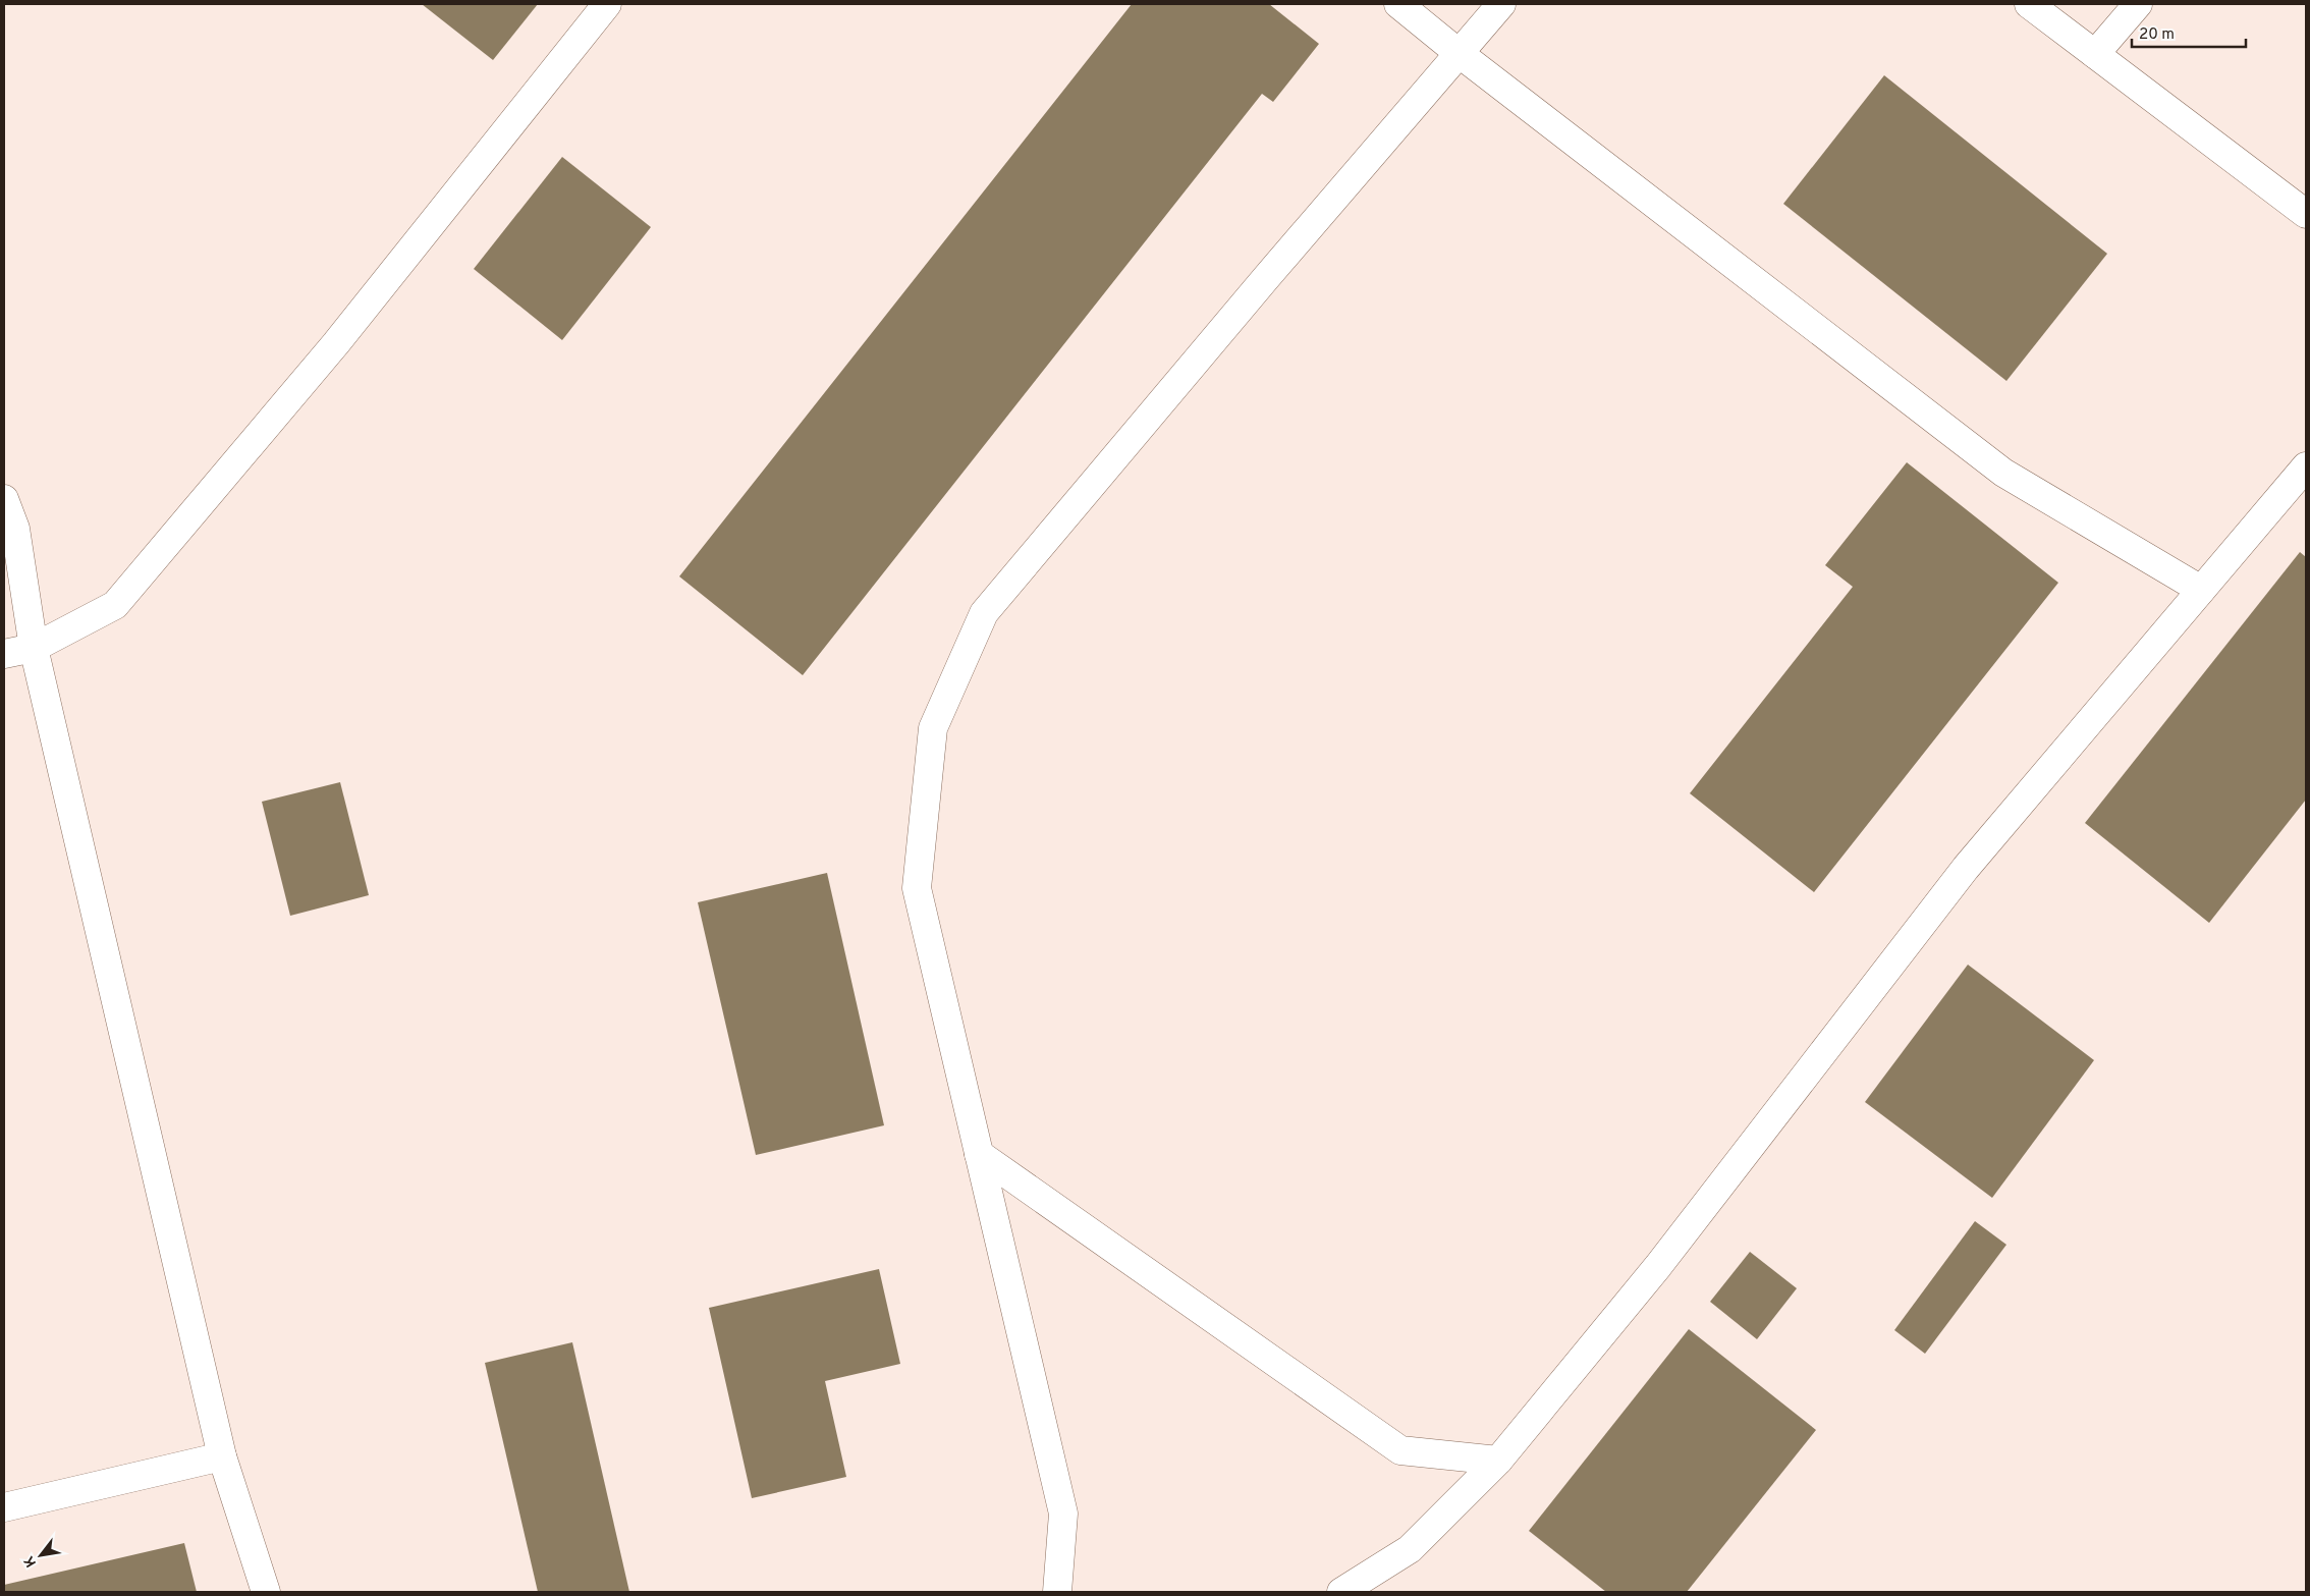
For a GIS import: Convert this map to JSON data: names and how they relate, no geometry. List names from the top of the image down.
{
  "scale_bar": "20 m",
  "north": "bottom left"
}
